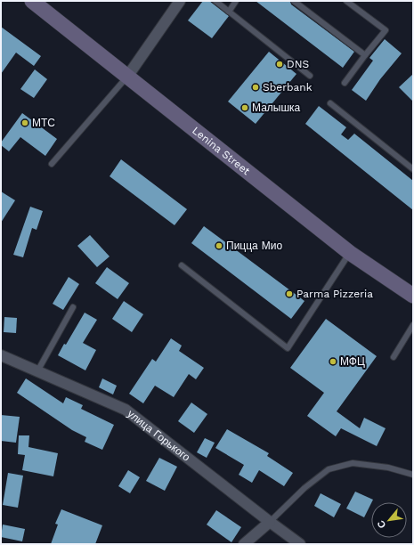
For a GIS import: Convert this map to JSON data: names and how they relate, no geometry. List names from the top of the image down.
{
  "streets": {
    "main road": ["Lenina Street"],
    "street": ["улица Горького"]
  },
  "places": [
    "DNS",
    "Sberbank",
    "Малышка",
    "МТС",
    "Пицца Мио",
    "Parma Pizzeria",
    "МФЦ"
  ],
  "north": "bottom left"
}
